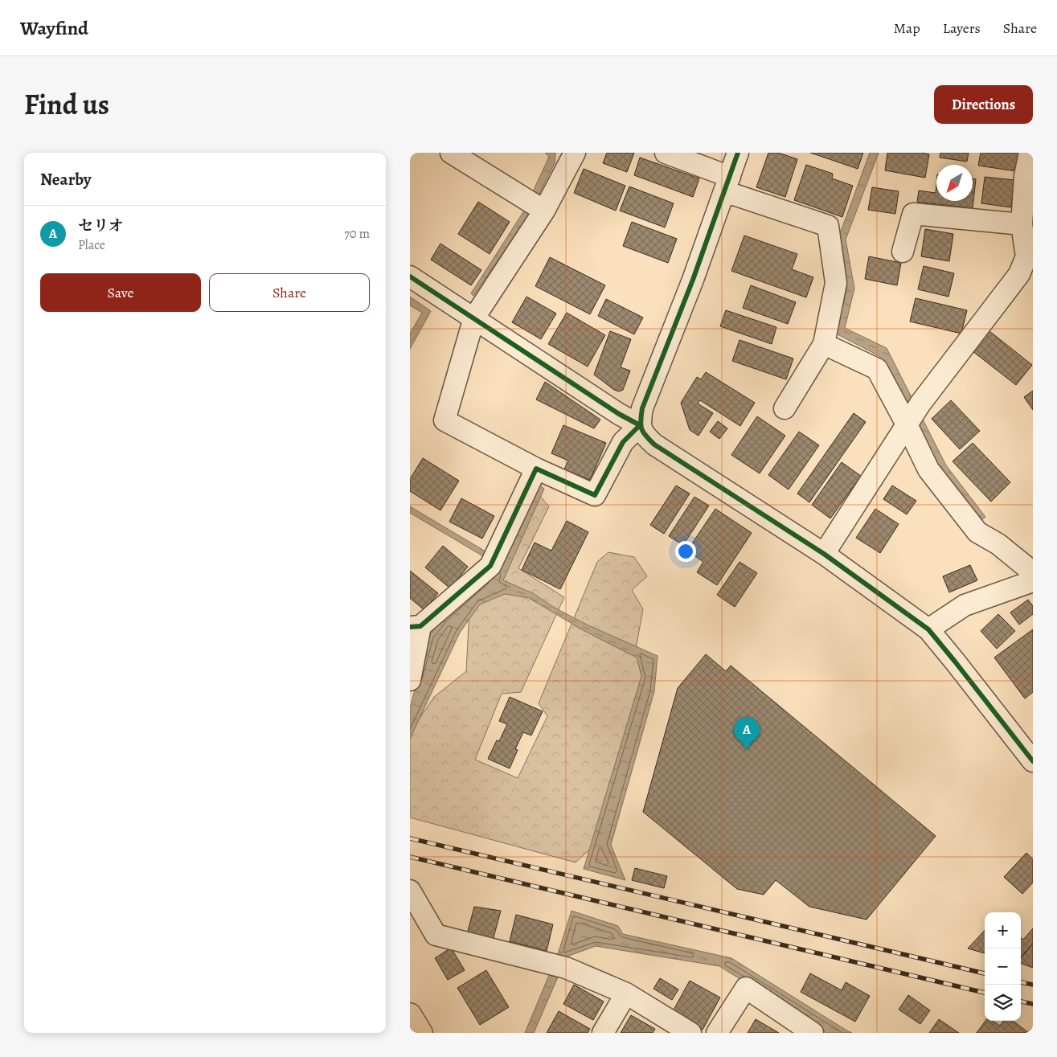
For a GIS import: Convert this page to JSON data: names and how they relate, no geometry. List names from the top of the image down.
{
  "north": "bottom left",
  "page": {
    "header": "Wayfind",
    "nav": ["Map", "Layers", "Share"],
    "title": "Find us",
    "buttons": [
      "Directions",
      ["Save", "Share"]
    ],
    "heading": "Nearby",
    "list": [
      {
        "mark": "A",
        "name": "セリオ",
        "note": "Place",
        "value": "70 m"
      }
    ],
    "pins": "A",
    "map_buttons": ["+", "−"]
  }
}
